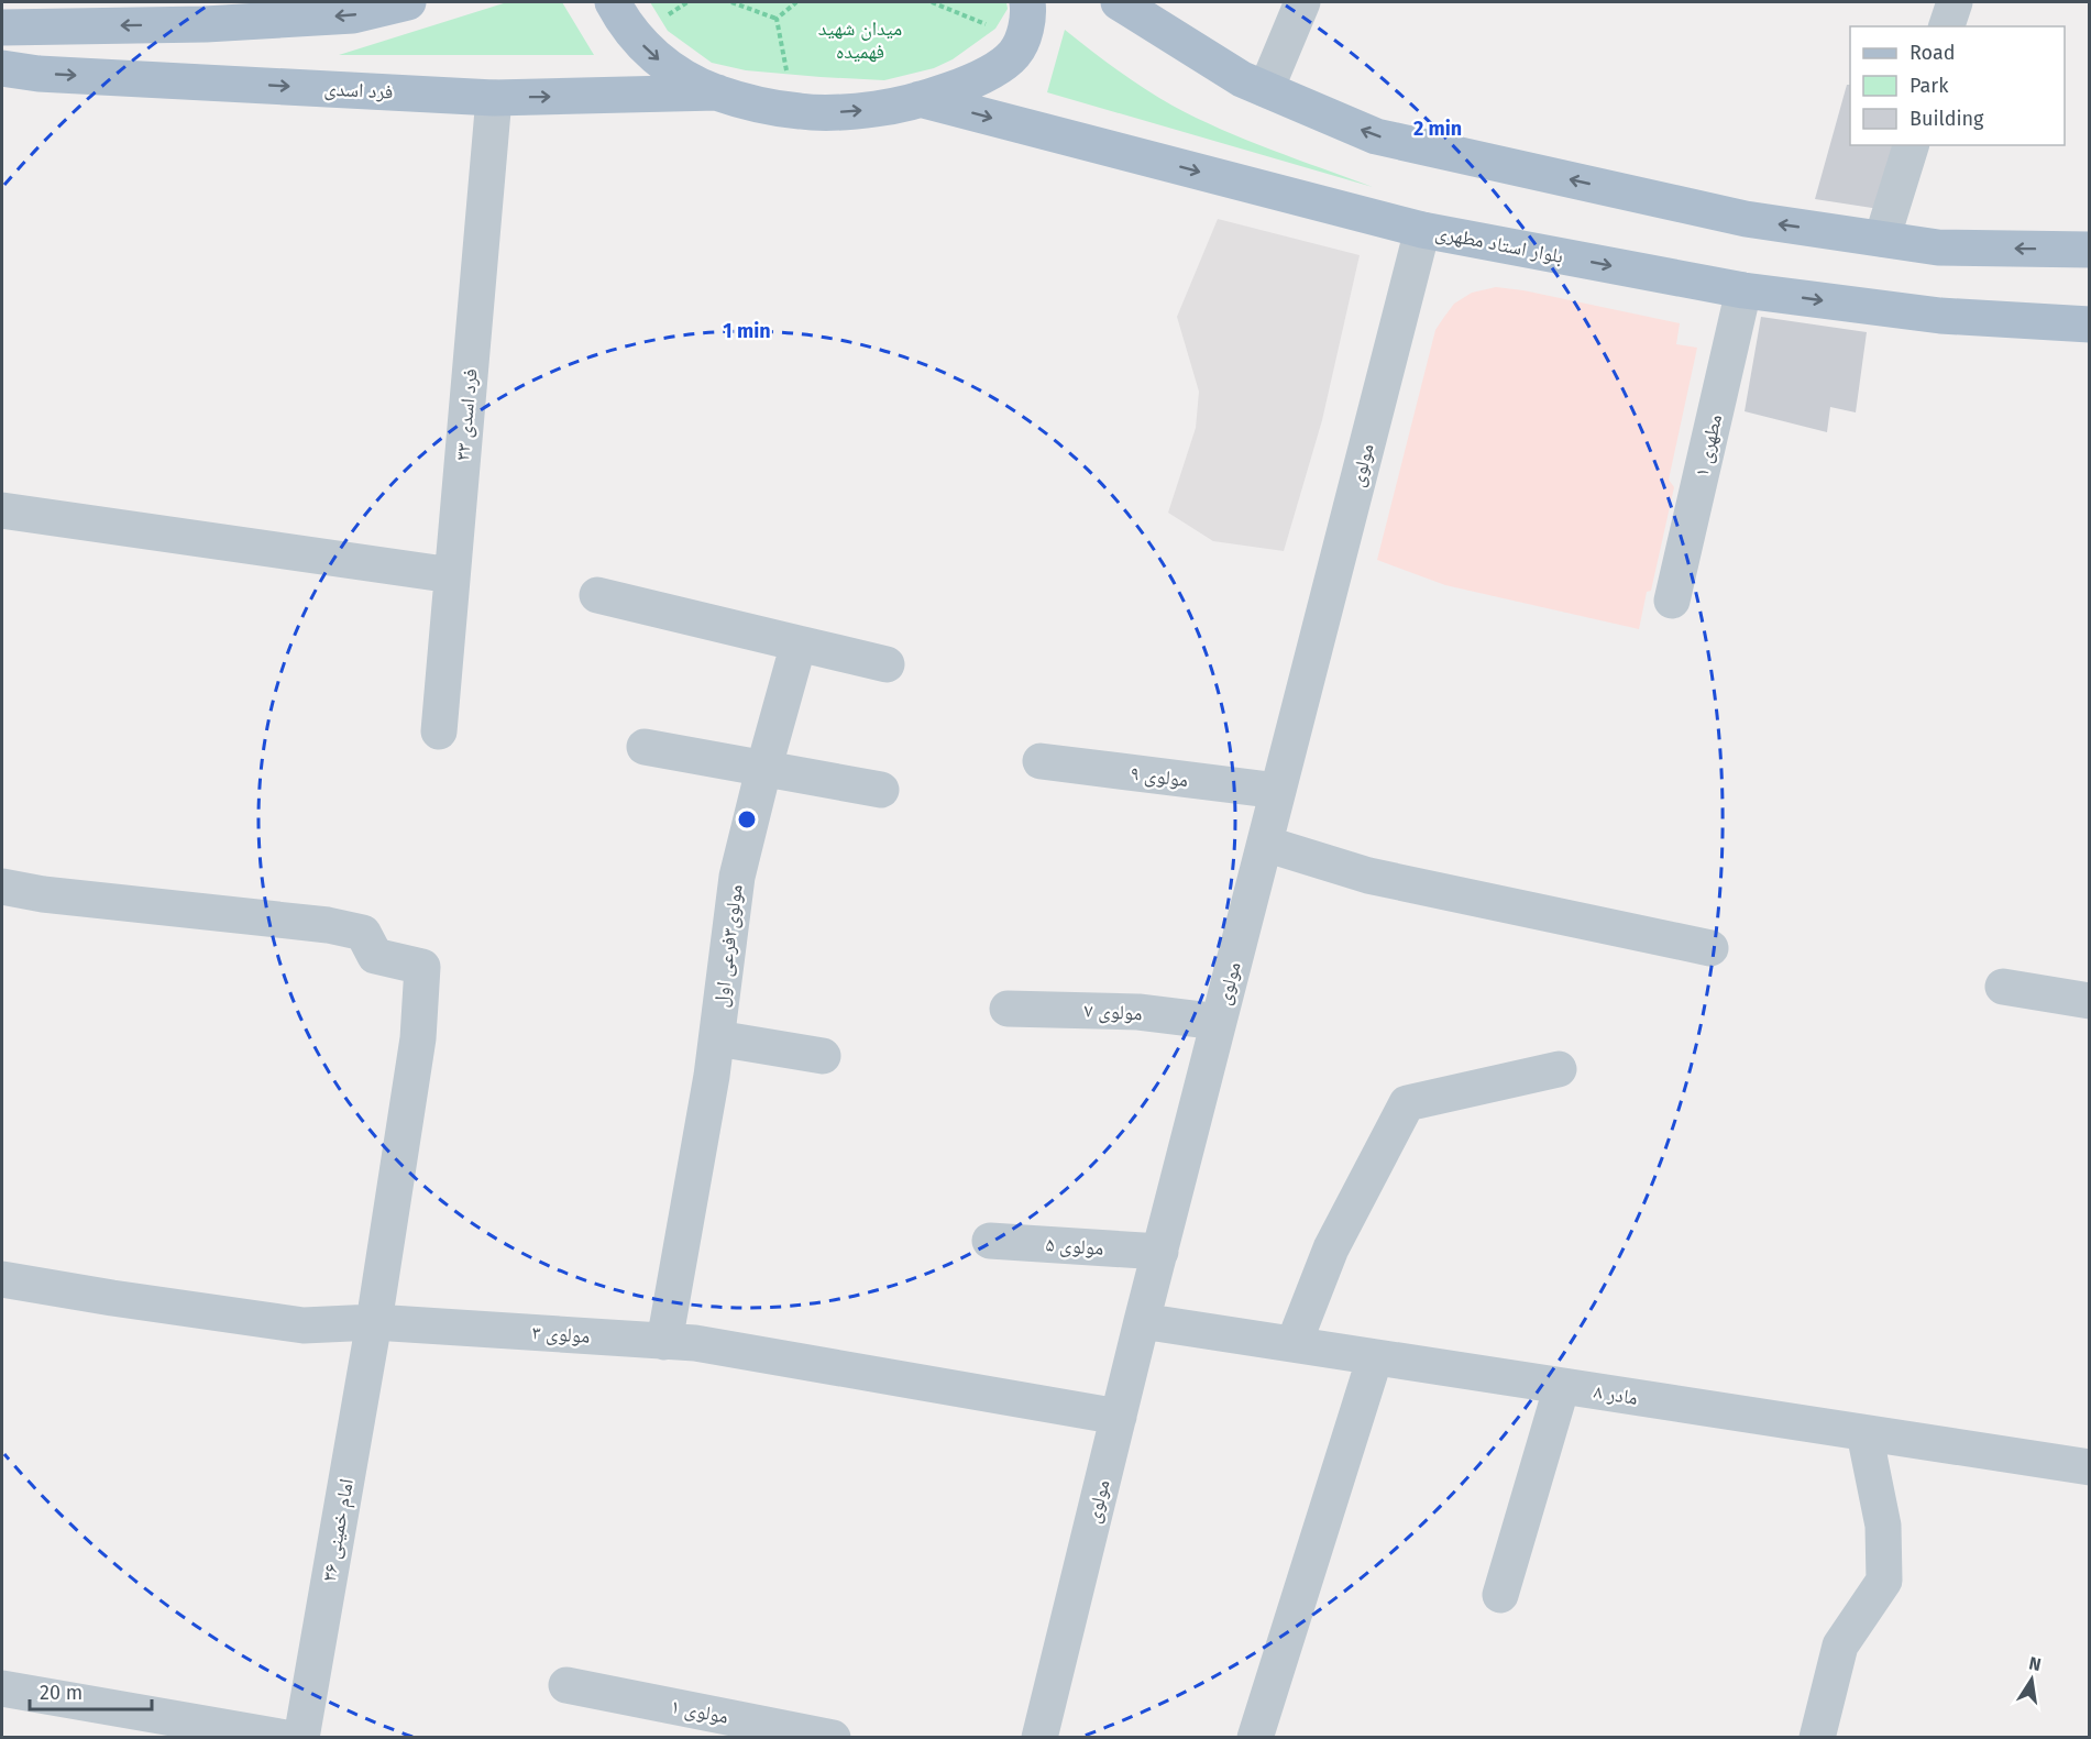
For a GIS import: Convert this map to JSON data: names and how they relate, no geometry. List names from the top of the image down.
{
  "streets": {
    "main road": ["فرد اسدی", "بلوار استاد مطهری"],
    "street": [
      "فرد اسدی ۳۳",
      "مطهری ۱",
      "مولوی",
      "مولوی ۹",
      "مولوی۳فرعی اول",
      "مولوی ۷",
      "مولوی ۵",
      "مولوی ۳",
      "مادر ۸",
      "امام خمینی ۳۶",
      "مولوی ۱"
    ]
  },
  "crossings": [
    ["فرد اسدی", "فرد اسدی ۳۳"],
    ["بلوار استاد مطهری", "مطهری ۱"],
    ["بلوار استاد مطهری", "مولوی"],
    ["مولوی", "مولوی ۹"],
    ["مولوی", "مولوی ۷"],
    ["مولوی", "مولوی ۵"],
    ["مولوی", "مولوی ۳"],
    ["مولوی", "مادر ۸"],
    ["مولوی۳فرعی اول", "مولوی ۳"],
    ["مولوی ۳", "امام خمینی ۳۶"]
  ],
  "parks": ["میدان شهید فهمیده"],
  "legend": ["Road", "Park", "Building"],
  "scale_bar": "20 m",
  "north": "top",
  "rings": ["2 min", "1 min"]
}
